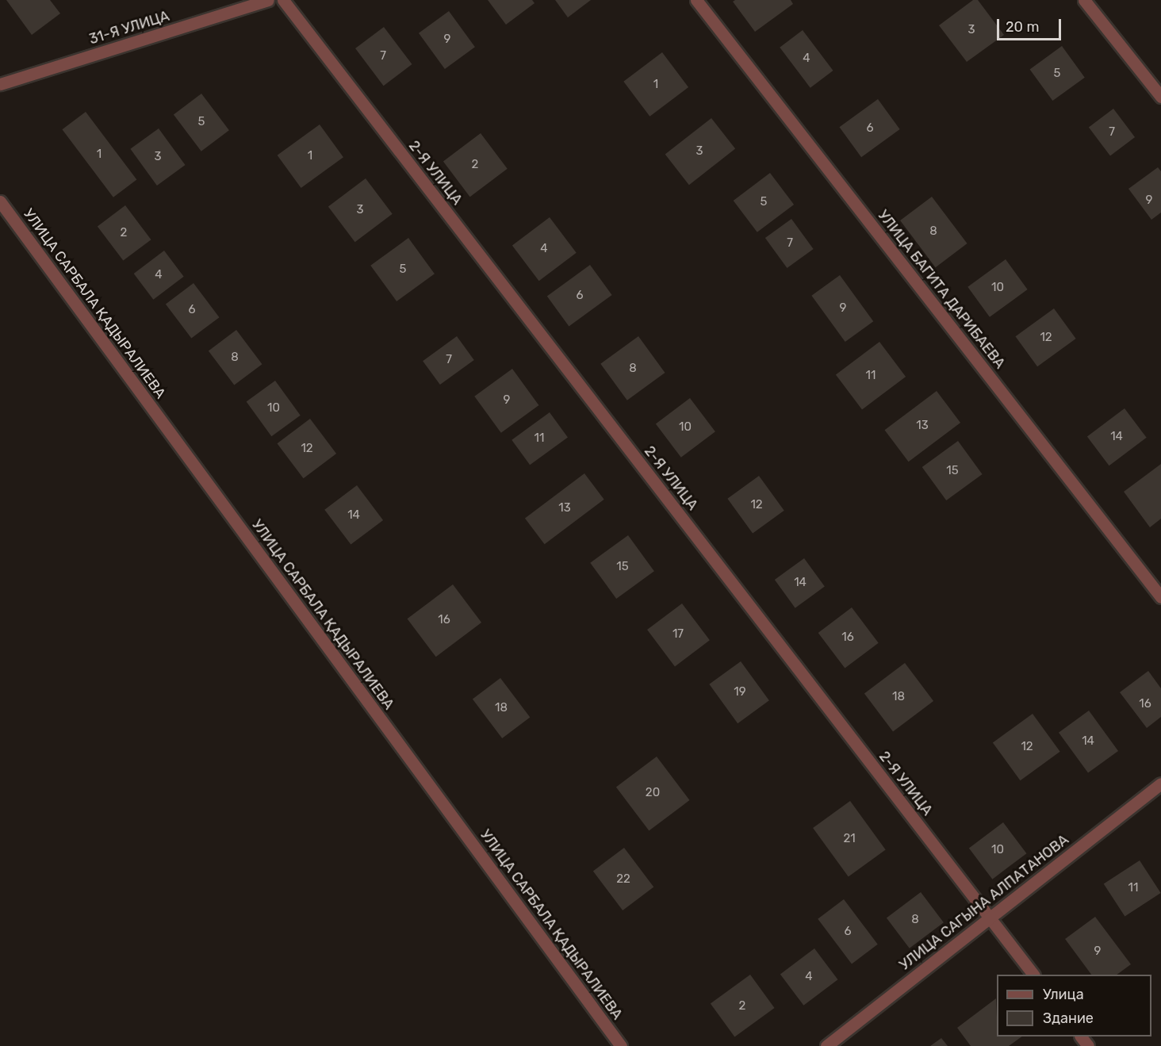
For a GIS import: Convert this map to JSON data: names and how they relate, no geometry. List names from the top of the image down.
{
  "streets": {
    "street": [
      "31-Я УЛИЦА",
      "2-Я УЛИЦА",
      "УЛИЦА БАГИТА ДАРИБАЕВА",
      "УЛИЦА САРБАЛА ҚАДЫРАЛИЕВА",
      "УЛИЦА САГЫНА АЛПАТАНОВА"
    ]
  },
  "crossings": [
    ["2-Я УЛИЦА", "УЛИЦА САГЫНА АЛПАТАНОВА"]
  ],
  "house_numbers": [
    "3",
    "9",
    "7",
    "4",
    "5",
    "1",
    "5",
    "6",
    "7",
    "3",
    "1",
    "1",
    "3",
    "2",
    "9",
    "5",
    "3",
    "8",
    "2",
    "7",
    "4",
    "5",
    "4",
    "10",
    "6",
    "9",
    "6",
    "12",
    "8",
    "7",
    "8",
    "11",
    "9",
    "10",
    "13",
    "10",
    "14",
    "11",
    "12",
    "15",
    "12",
    "13",
    "14",
    "15",
    "14",
    "16",
    "17",
    "16",
    "19",
    "18",
    "16",
    "18",
    "14",
    "12",
    "20",
    "21",
    "10",
    "22",
    "11",
    "8",
    "6",
    "9",
    "4",
    "2"
  ],
  "legend": ["Улица", "Здание"],
  "scale_bar": "20 m"
}
